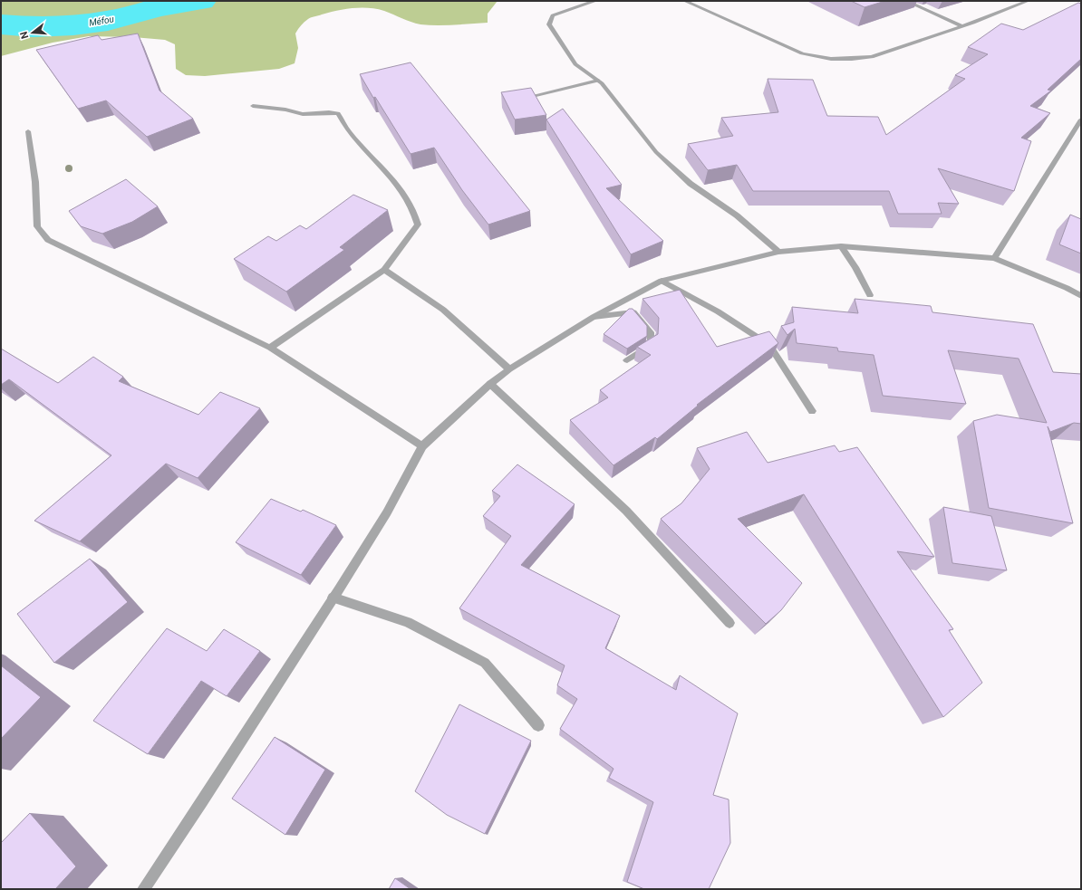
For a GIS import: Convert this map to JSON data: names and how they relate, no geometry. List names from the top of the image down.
{
  "water": ["Méfou"],
  "north": "left"
}
